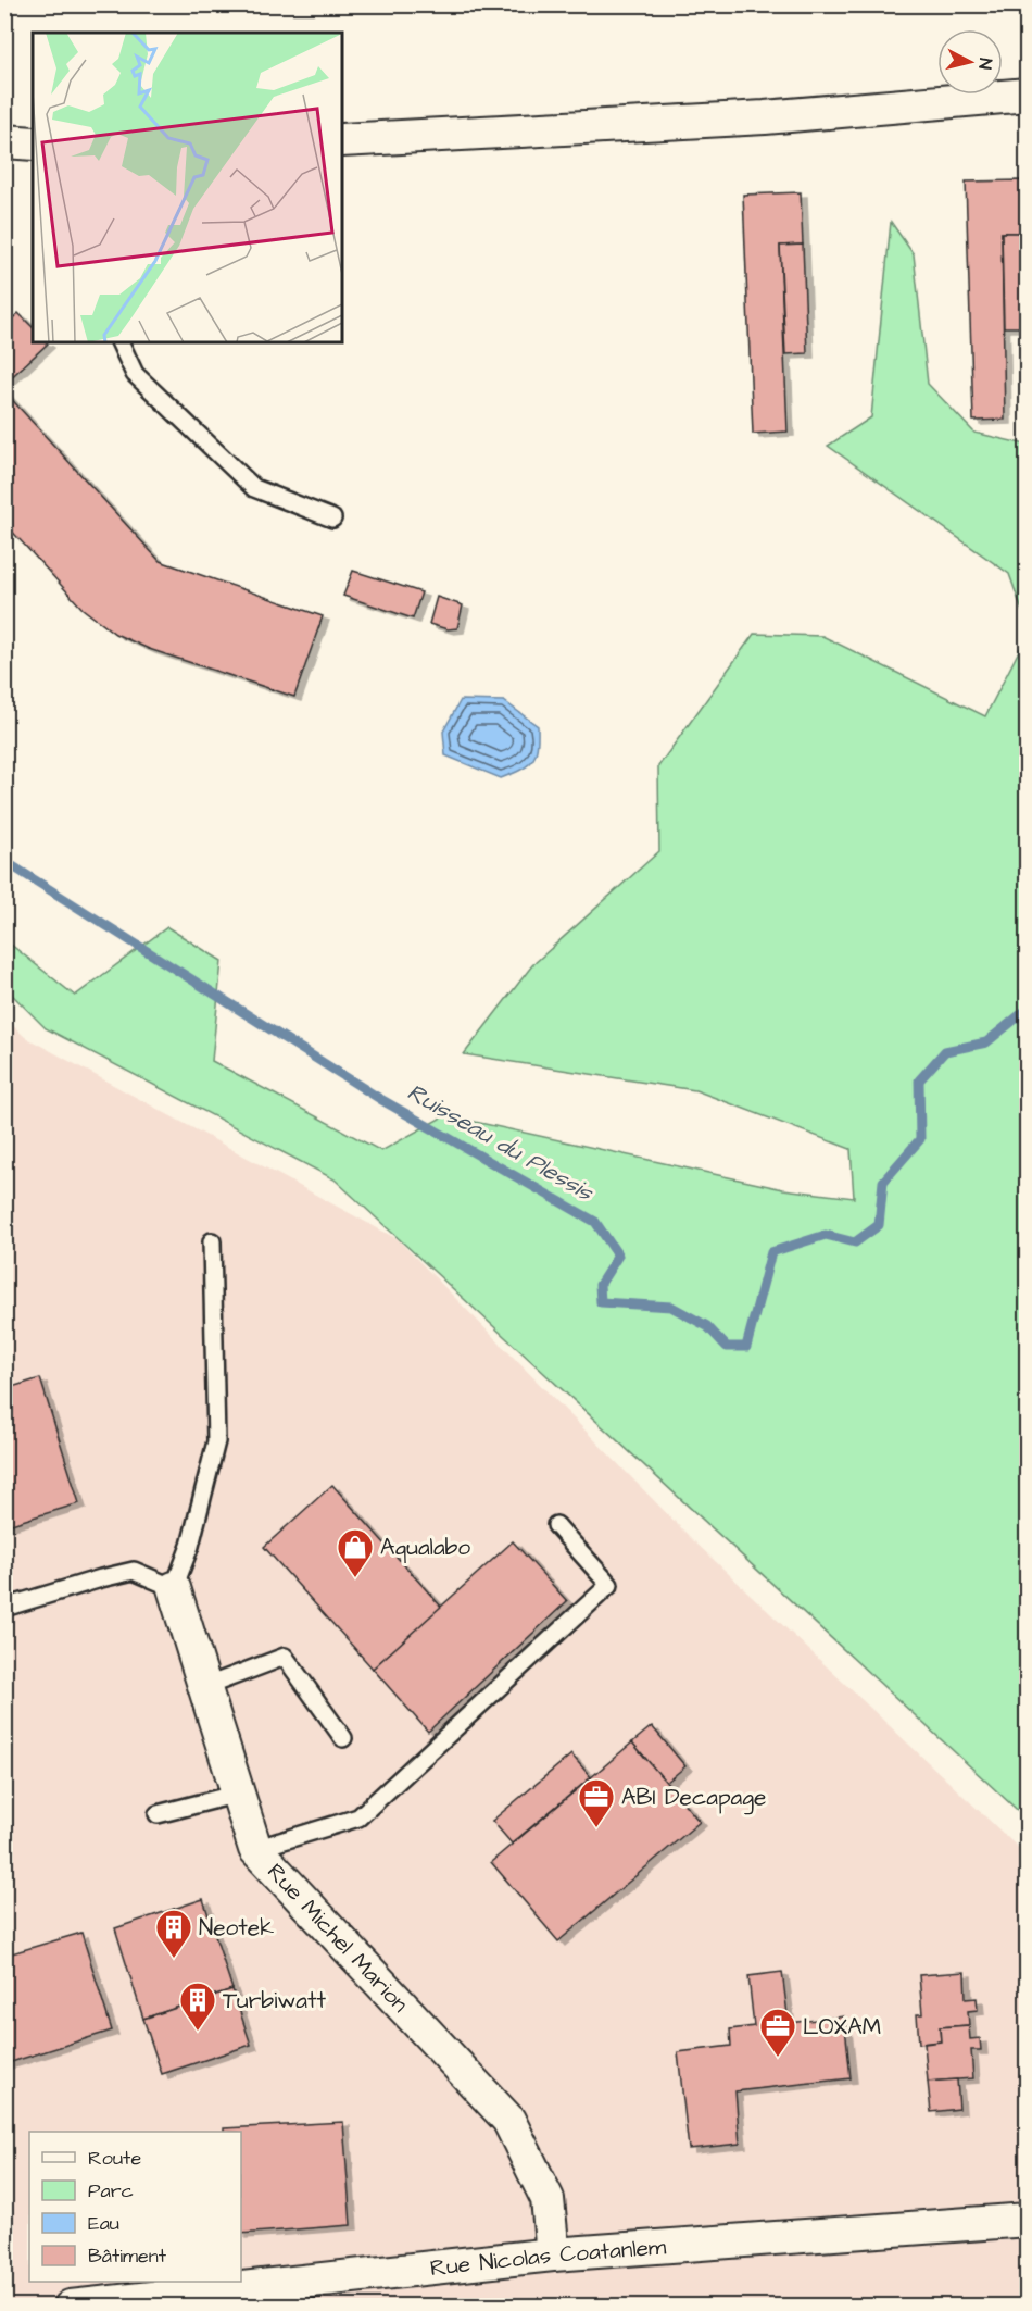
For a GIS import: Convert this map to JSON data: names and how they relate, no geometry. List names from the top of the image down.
{
  "streets": {
    "street": ["Rue Michel Marion", "Rue Nicolas Coatanlem"]
  },
  "crossings": [
    ["Rue Michel Marion", "Rue Nicolas Coatanlem"]
  ],
  "water": ["Ruisseau du Plessis"],
  "places": {
    "shop": ["Aqualabo"],
    "office": ["ABI Decapage", "LOXAM"],
    "building": ["Neotek", "Turbiwatt"]
  },
  "legend": [
    "Route",
    "Parc",
    "Eau",
    "Bâtiment"
  ],
  "north": "right"
}
